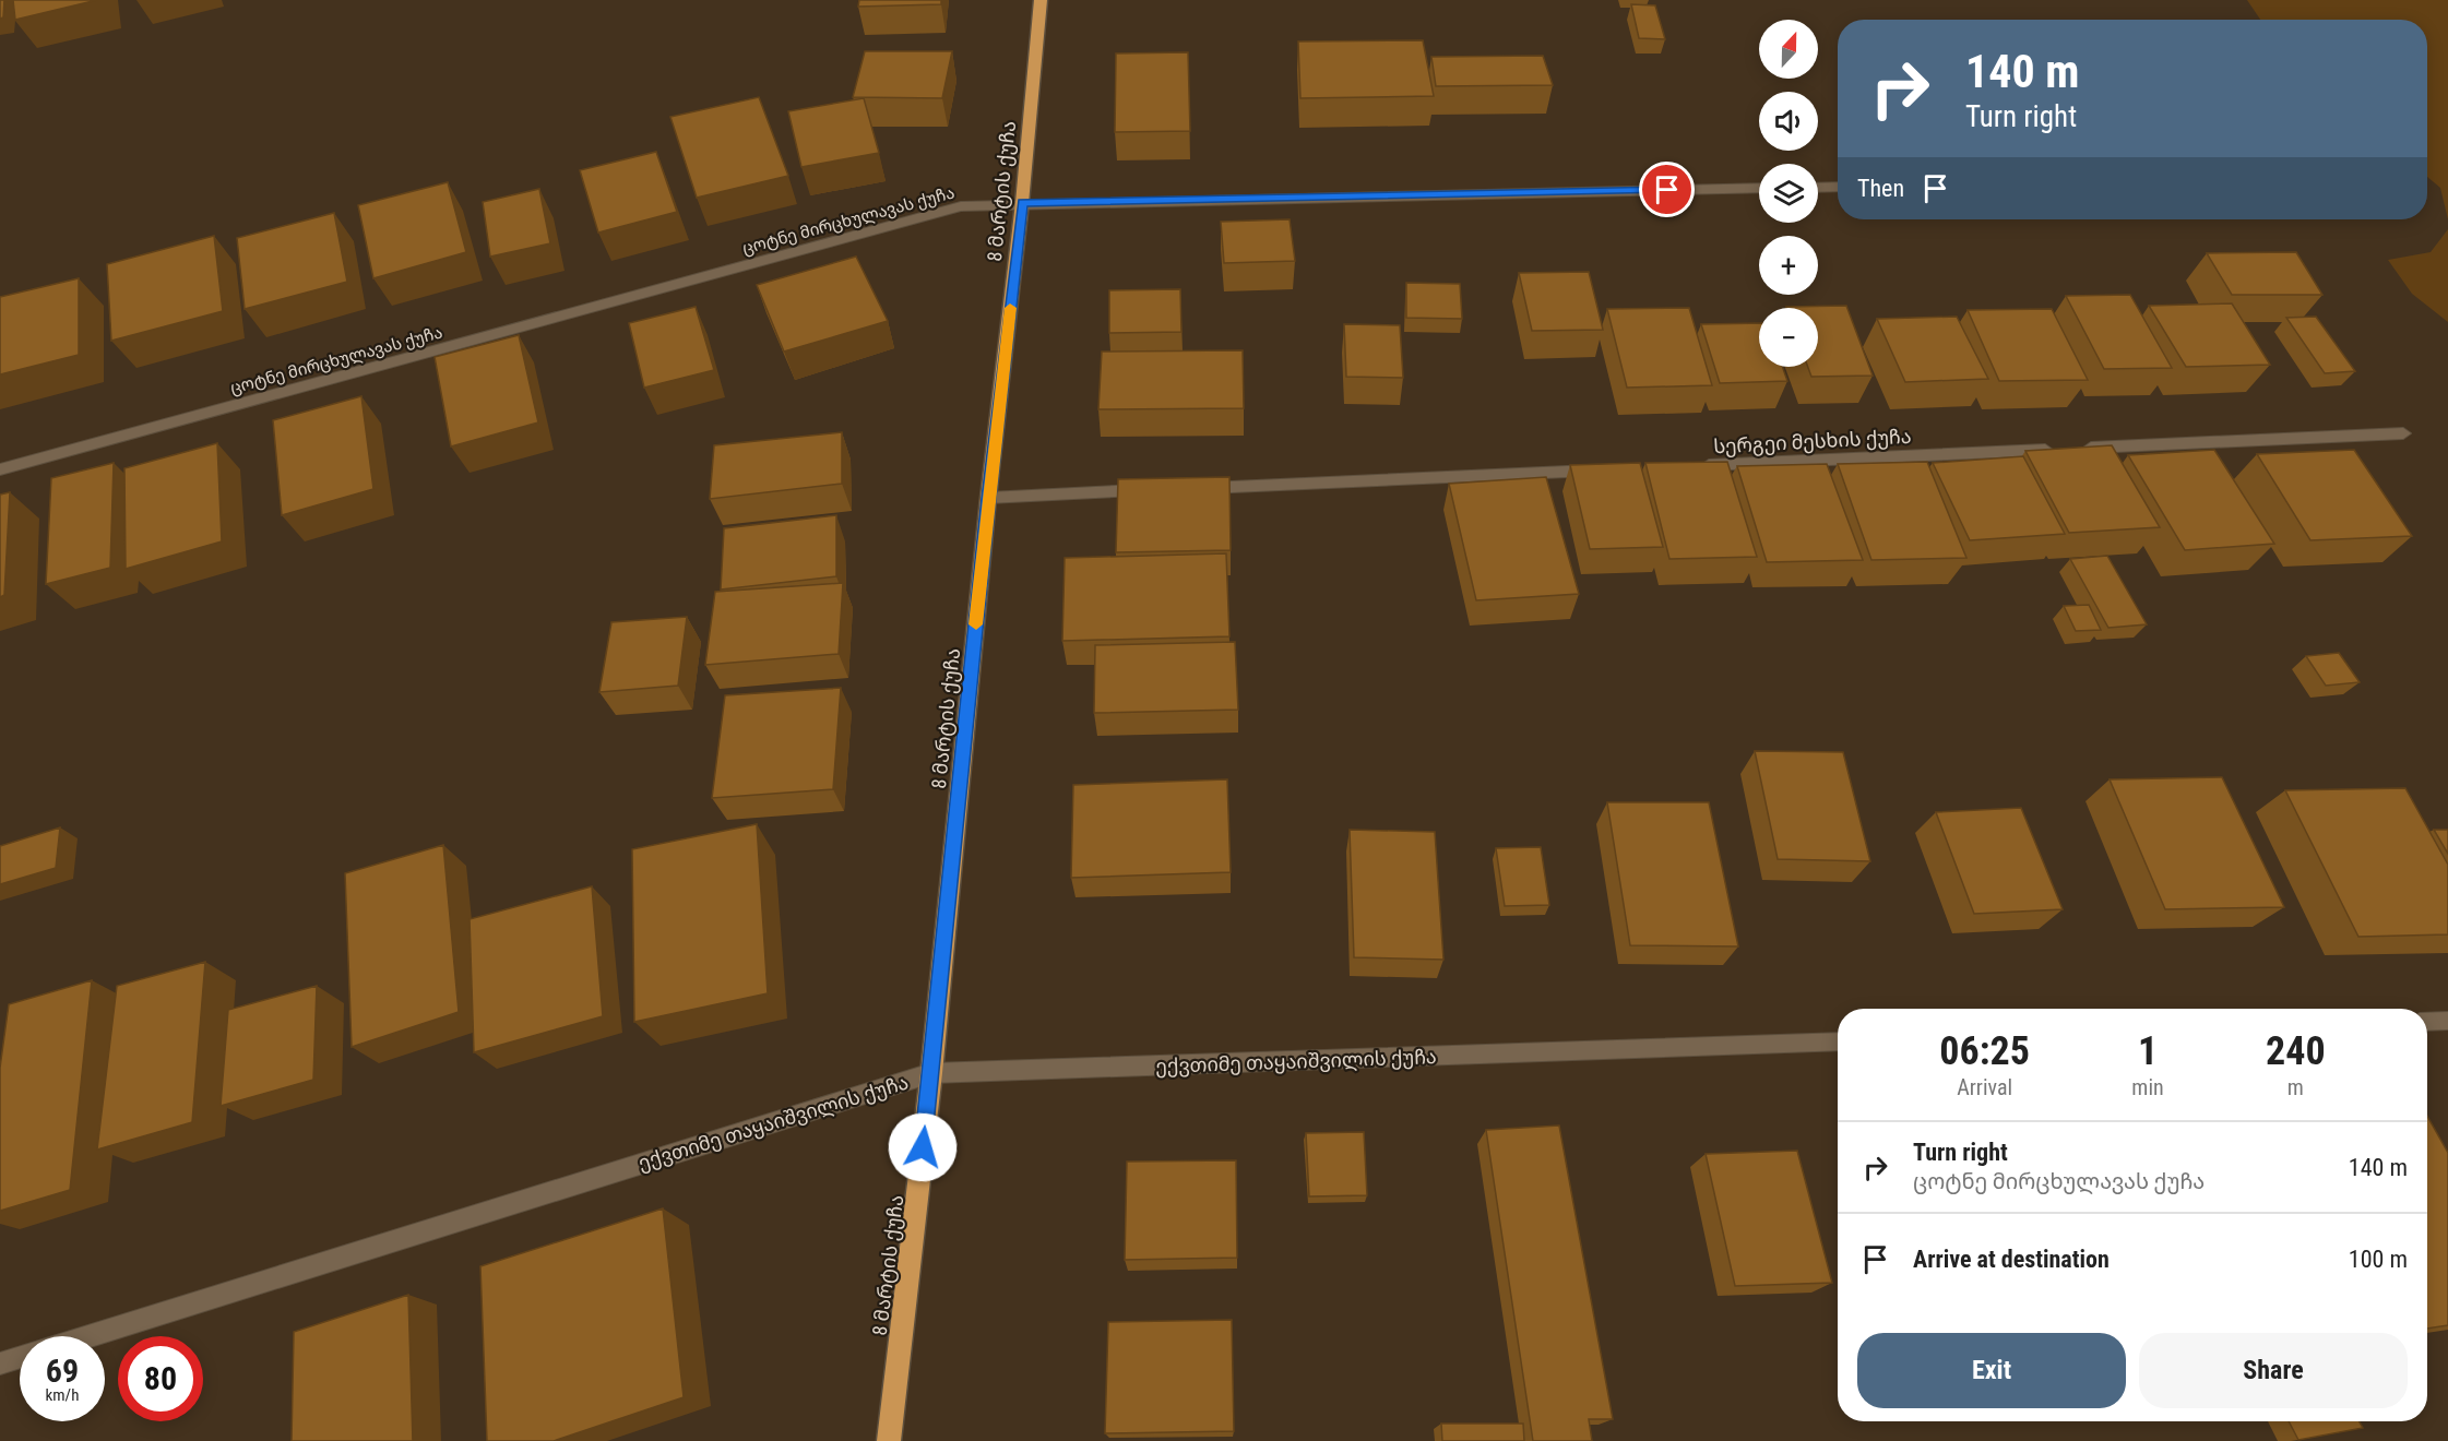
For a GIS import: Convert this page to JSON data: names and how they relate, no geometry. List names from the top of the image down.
{
  "streets": {
    "highway": ["8 მარტის ქუჩა"],
    "street": ["ცოტნე მირცხულავას ქუჩა", "სერგეი მესხის ქუჩა", "ექვთიმე თაყაიშვილის ქუჩა"]
  },
  "crossings": [
    ["8 მარტის ქუჩა", "ცოტნე მირცხულავას ქუჩა"],
    ["8 მარტის ქუჩა", "ექვთიმე თაყაიშვილის ქუჩა"]
  ],
  "north": "top",
  "page": {
    "map_buttons": ["+", "−"],
    "turn": ["140 m", "Turn right"],
    "then": "Then",
    "eta": [
      "06:25",
      "Arrival",
      "1",
      "min",
      "240",
      "m"
    ],
    "list": [
      {
        "name": "Turn right",
        "note": "ცოტნე მირცხულავას ქუჩა",
        "value": "140 m"
      },
      {
        "name": "Arrive at destination",
        "value": "100 m"
      }
    ],
    "buttons": ["Exit", "Share"],
    "speed": "69 km/h",
    "limit": "80"
  }
}
